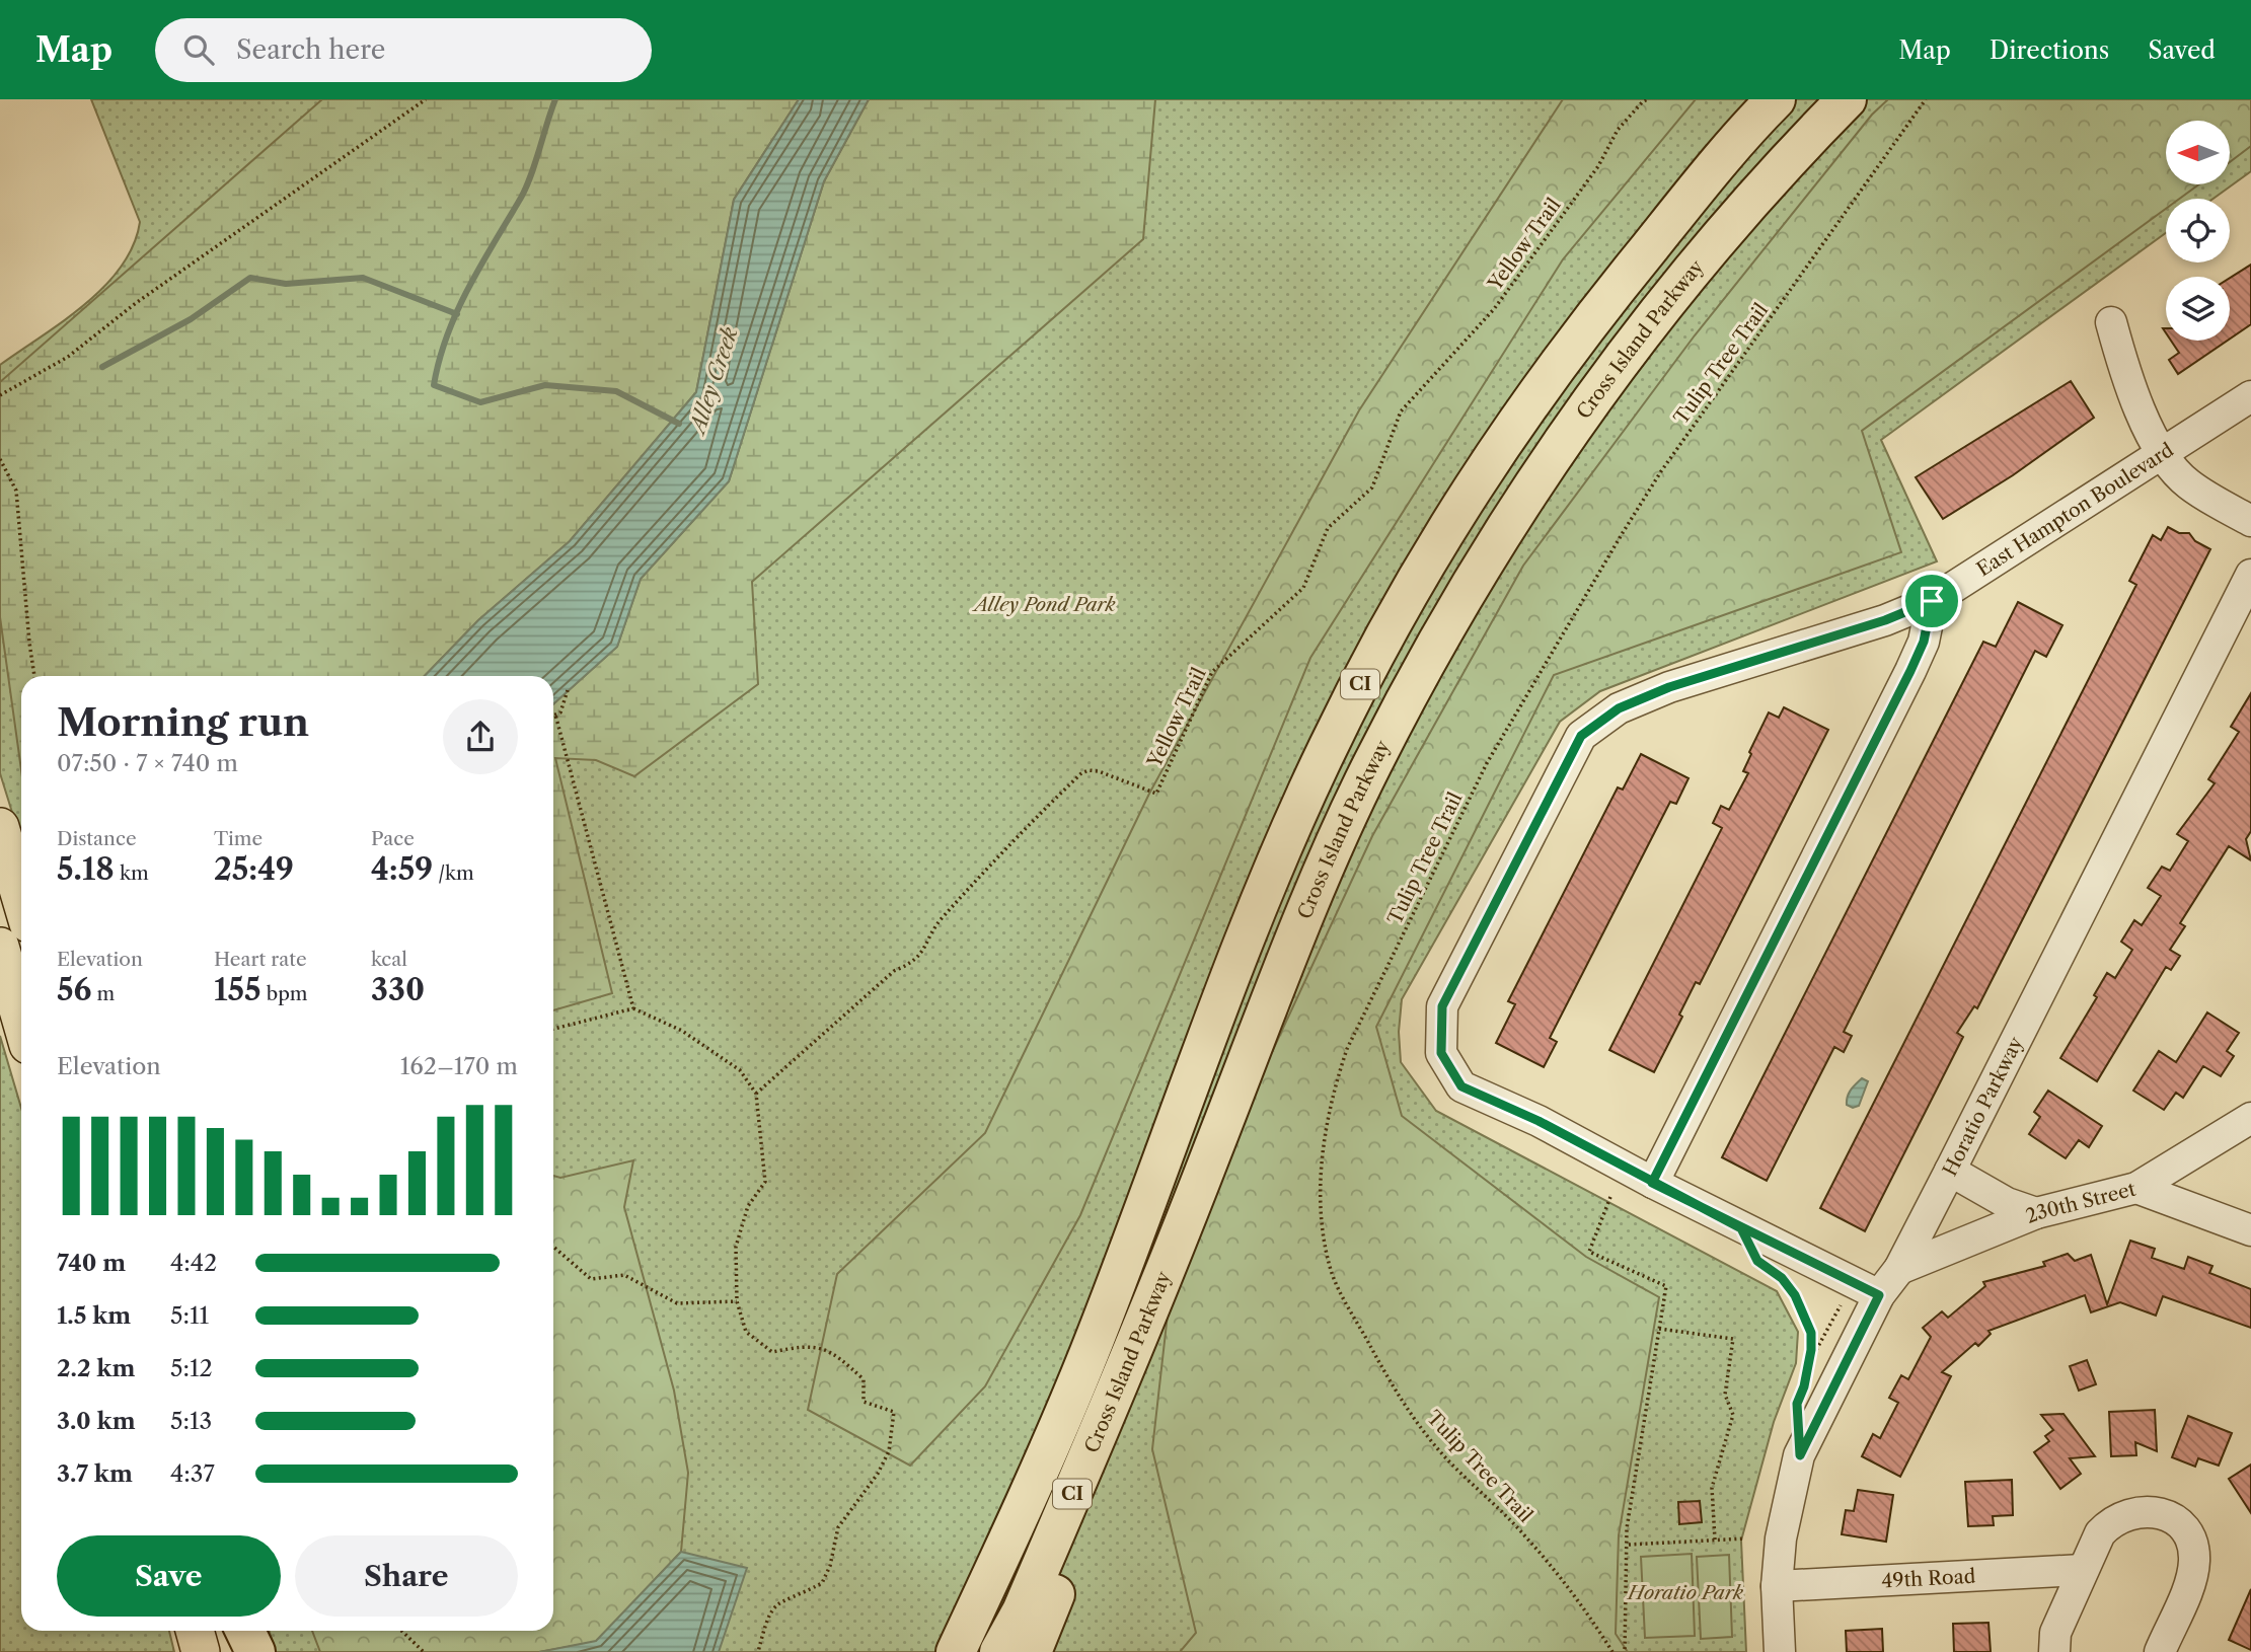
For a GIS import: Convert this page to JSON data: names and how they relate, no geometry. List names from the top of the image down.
{
  "streets": {
    "highway": ["Cross Island Parkway", "CI"],
    "street": [
      "East Hampton Boulevard",
      "Horatio Parkway",
      "230th Street",
      "49th Road"
    ],
    "path": ["Yellow Trail", "Tulip Tree Trail"]
  },
  "crossings": [
    ["Horatio Parkway", "230th Street"],
    ["Horatio Parkway", "49th Road"]
  ],
  "water": ["Alley Creek"],
  "parks": ["Alley Pond Park", "Horatio Park"],
  "north": "left",
  "page": {
    "header": "Map",
    "search": "Search here",
    "nav": ["Map", "Directions", "Saved"],
    "heading": ["Morning run", "07:50 · 7 × 740 m"],
    "stats": [
      ["Distance", "5.18 km"],
      ["Time", "25:49"],
      ["Pace", "4:59 /km"],
      ["Elevation", "56 m"],
      ["Heart rate", "155 bpm"],
      ["kcal", "330"]
    ],
    "chart": ["Elevation", "162–170 m"],
    "list": [
      {
        "name": "740 m",
        "note": "4:42"
      },
      {
        "name": "1.5 km",
        "note": "5:11"
      },
      {
        "name": "2.2 km",
        "note": "5:12"
      },
      {
        "name": "3.0 km",
        "note": "5:13"
      },
      {
        "name": "3.7 km",
        "note": "4:37"
      }
    ],
    "buttons": ["Save", "Share"]
  }
}
